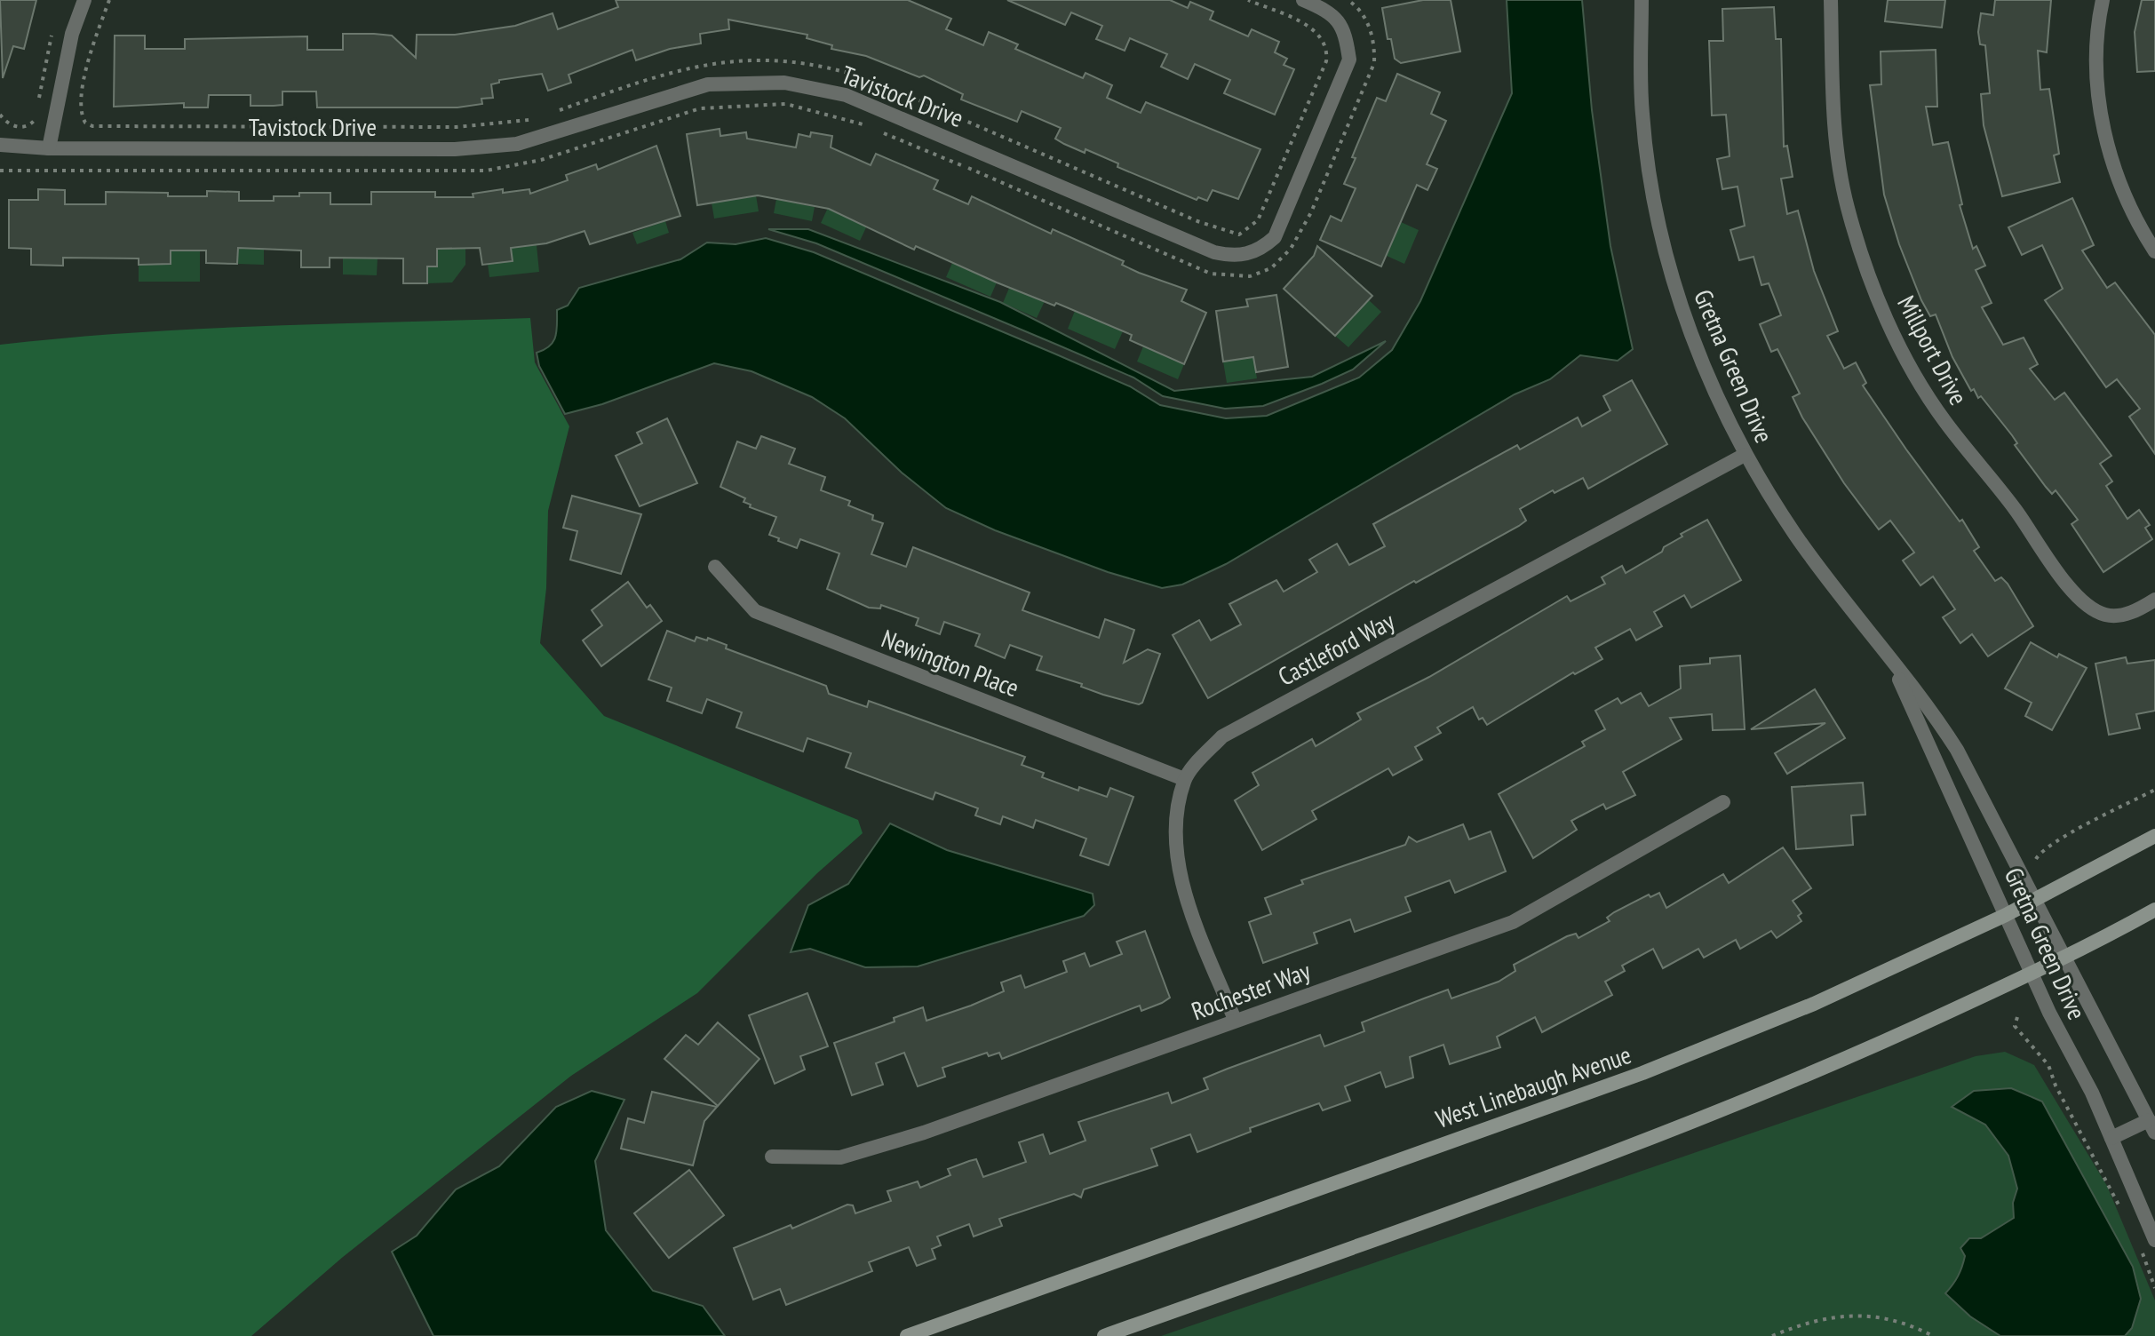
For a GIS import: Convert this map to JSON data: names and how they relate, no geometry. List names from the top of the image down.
{
  "streets": {
    "main road": ["West Linebaugh Avenue"],
    "street": [
      "Tavistock Drive",
      "Millport Drive",
      "Gretna Green Drive",
      "Castleford Way",
      "Newington Place",
      "Rochester Way"
    ]
  },
  "crossings": [
    ["Gretna Green Drive", "Castleford Way"],
    ["Gretna Green Drive", "West Linebaugh Avenue"],
    ["Castleford Way", "Newington Place"],
    ["Castleford Way", "Rochester Way"]
  ]
}
